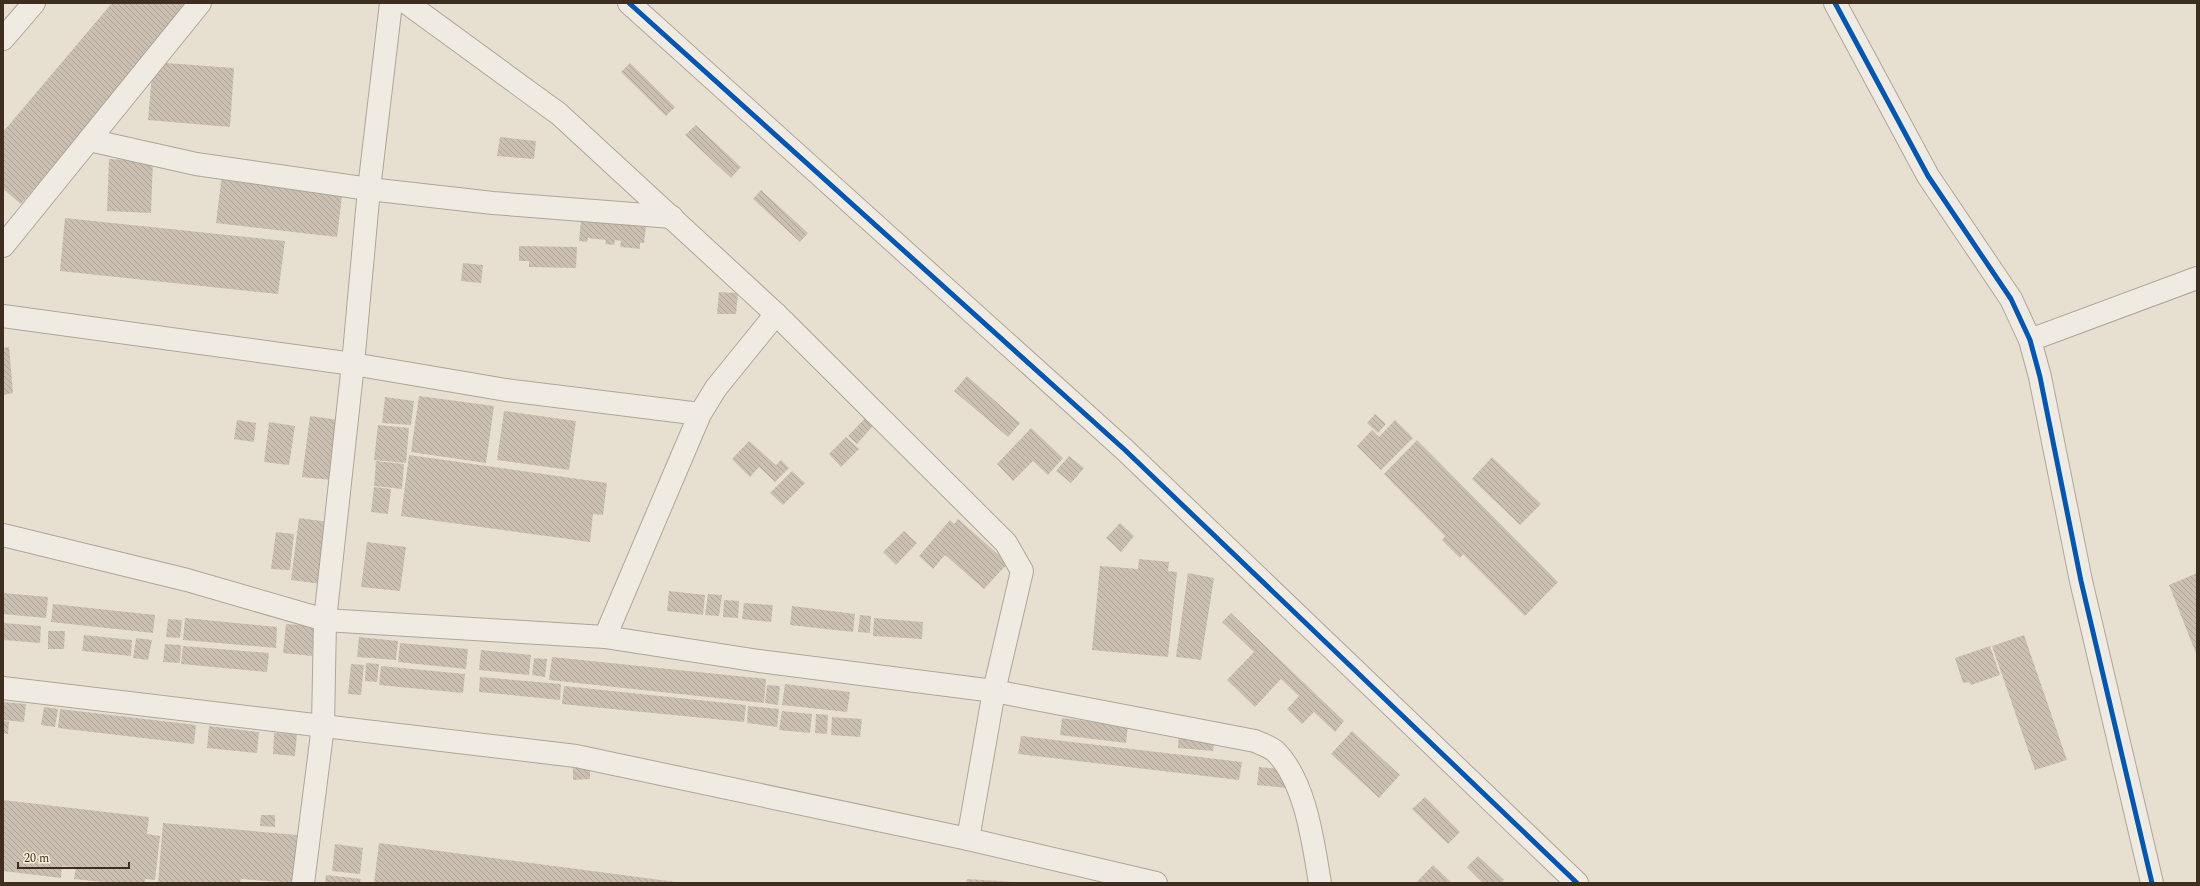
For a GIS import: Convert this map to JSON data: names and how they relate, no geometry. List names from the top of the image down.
{
  "scale_bar": "20 m"
}
